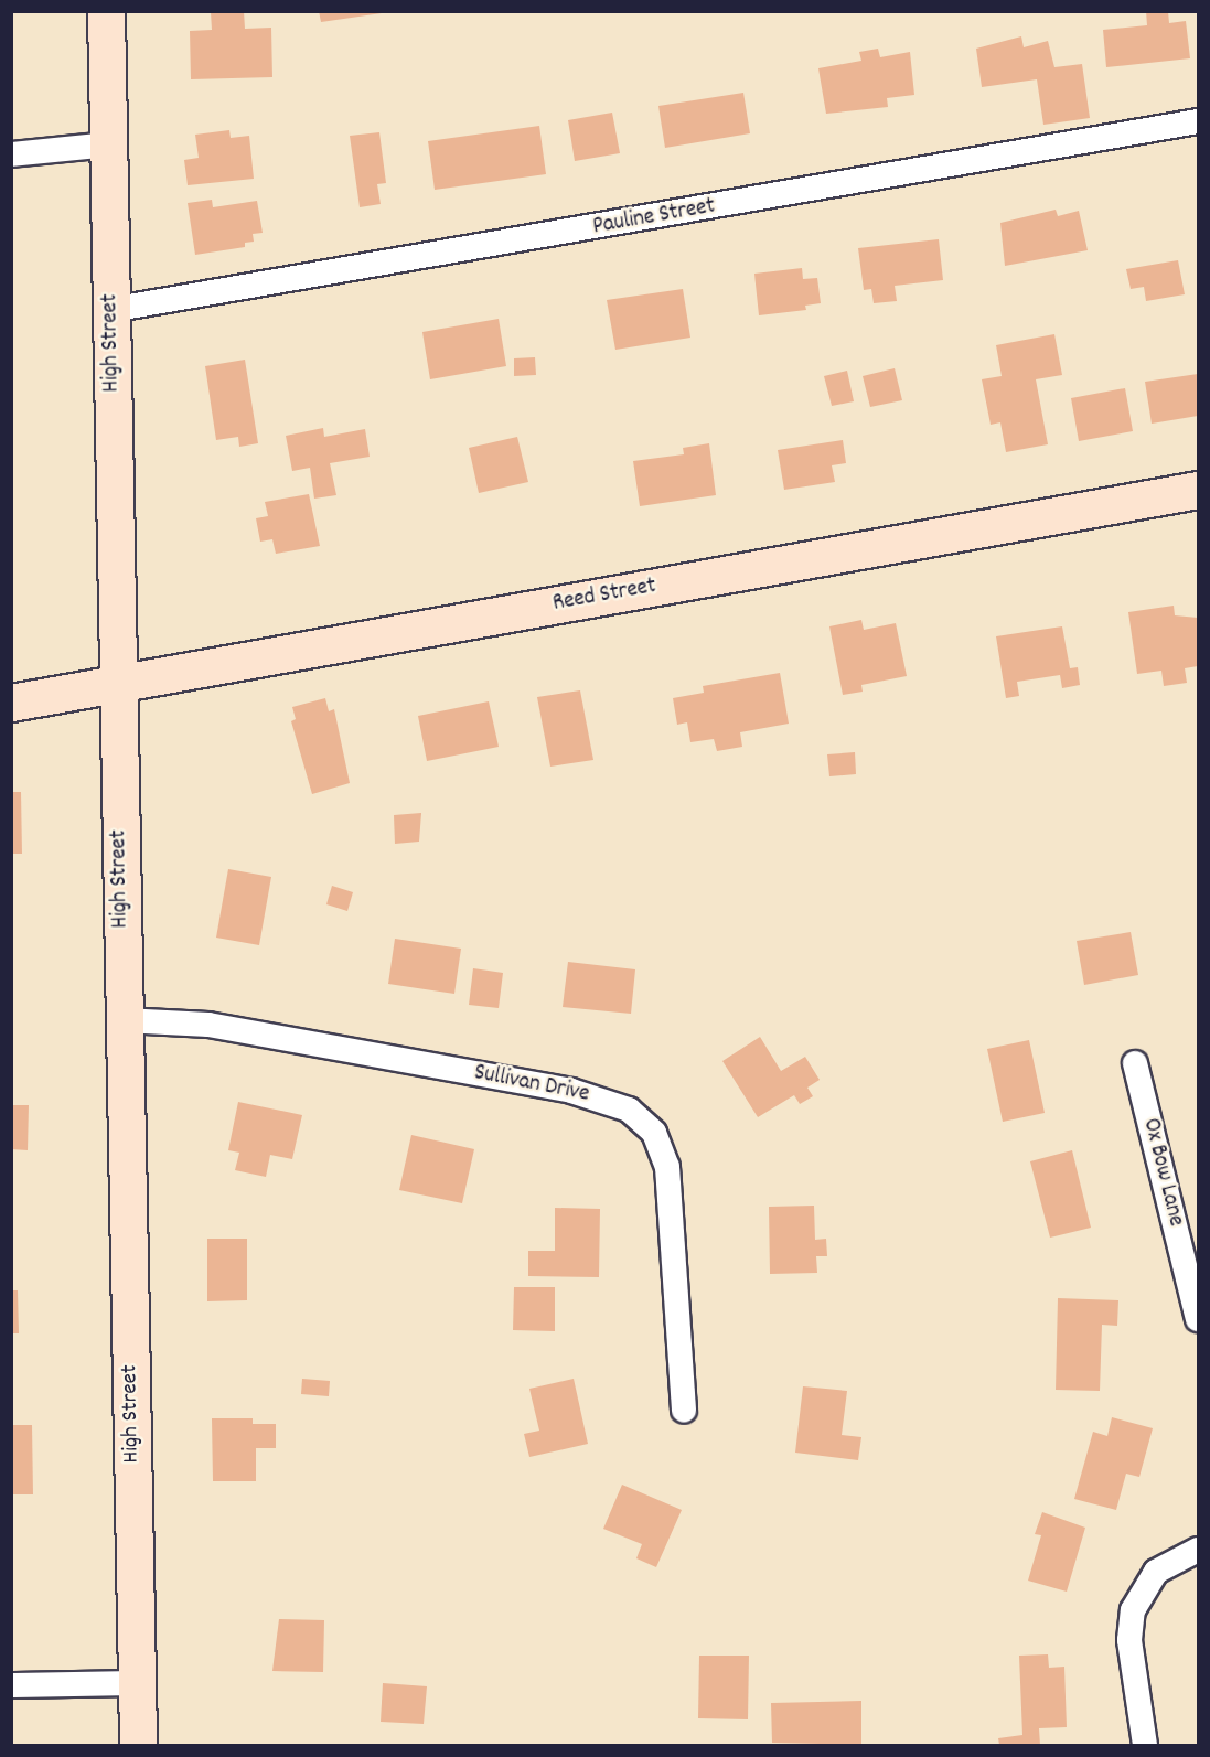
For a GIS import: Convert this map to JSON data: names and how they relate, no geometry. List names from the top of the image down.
{
  "streets": {
    "main road": ["High Street", "Reed Street"],
    "street": ["Pauline Street", "Sullivan Drive", "Ox Bow Lane"]
  },
  "crossings": [
    ["Pauline Street", "High Street"],
    ["High Street", "Reed Street"],
    ["High Street", "Sullivan Drive"]
  ]
}
